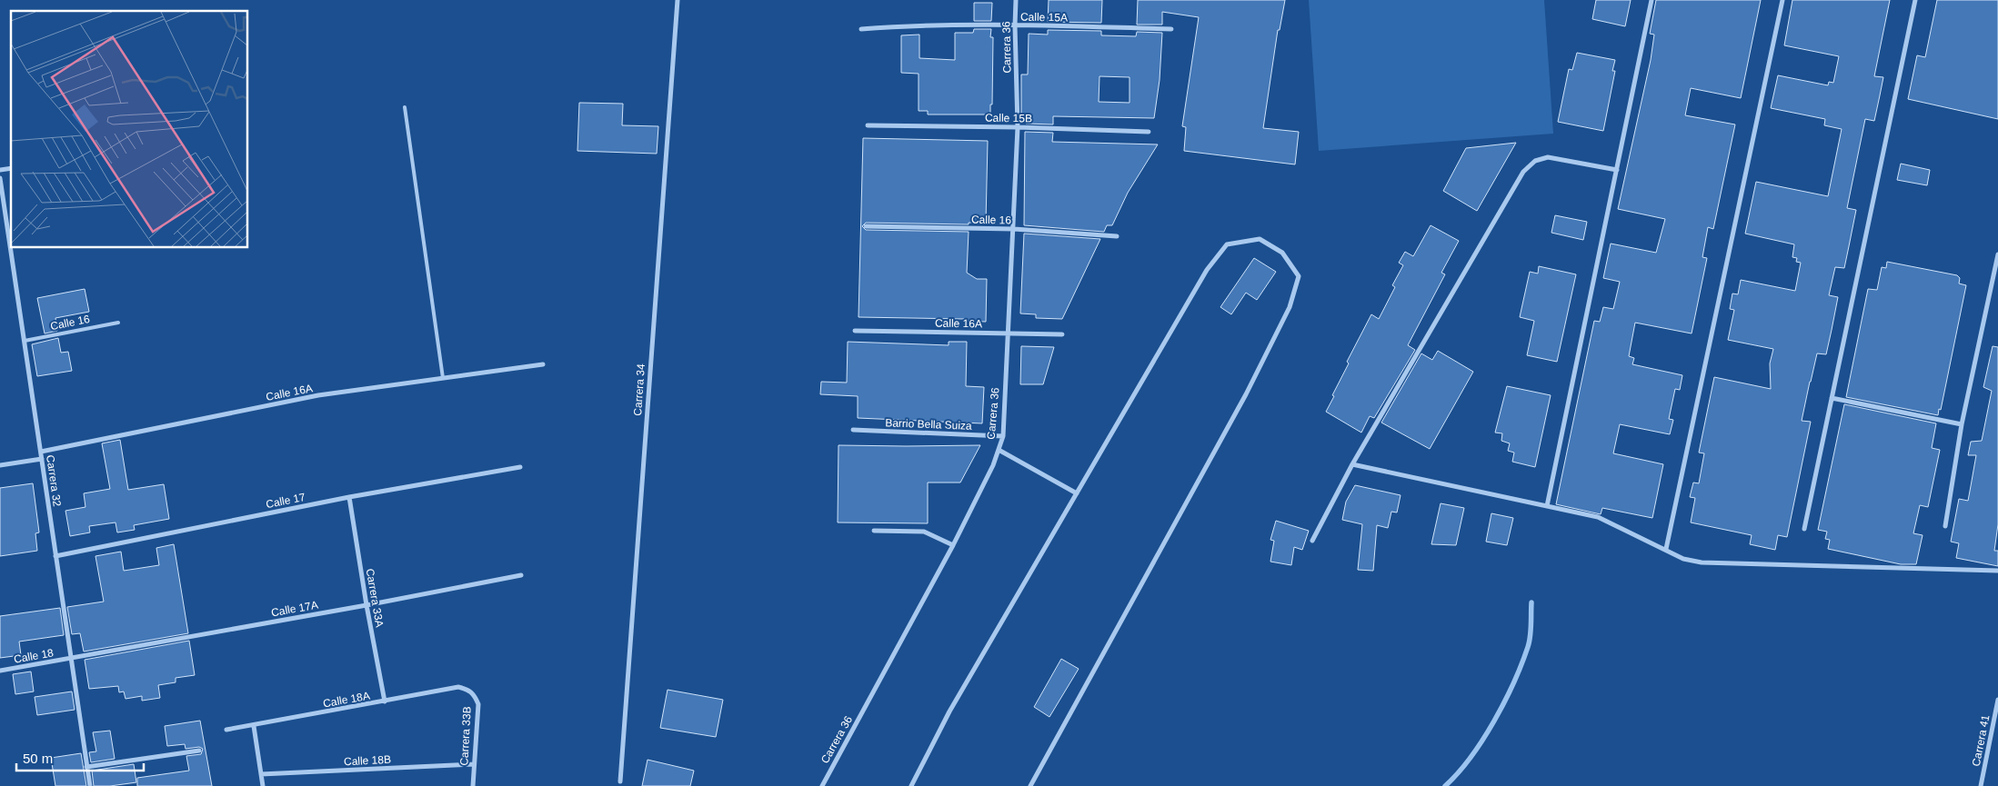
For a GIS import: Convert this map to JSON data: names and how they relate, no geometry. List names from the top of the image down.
{
  "streets": {
    "street": [
      "Calle 15A",
      "Carrera 36",
      "Calle 15B",
      "Calle 16",
      "Calle 16A",
      "Carrera 34",
      "Barrio Bella Suiza",
      "Carrera 32",
      "Calle 17",
      "Carrera 33A",
      "Calle 17A",
      "Calle 18",
      "Calle 18A",
      "Carrera 33B",
      "Carrera 41",
      "Calle 18B"
    ]
  },
  "crossings": [
    ["Calle 15A", "Carrera 36"],
    ["Carrera 36", "Calle 15B"],
    ["Carrera 36", "Calle 16"],
    ["Carrera 36", "Calle 16A"],
    ["Carrera 36", "Barrio Bella Suiza"],
    ["Calle 16", "Carrera 32"],
    ["Calle 16A", "Carrera 32"],
    ["Carrera 32", "Calle 17"],
    ["Carrera 32", "Calle 17A"],
    ["Carrera 32", "Calle 18"],
    ["Calle 17", "Carrera 33A"],
    ["Carrera 33A", "Calle 17A"],
    ["Carrera 33A", "Calle 18A"],
    ["Calle 17A", "Calle 18"],
    ["Calle 18A", "Carrera 33B"],
    ["Carrera 33B", "Calle 18B"]
  ],
  "scale_bar": "50 m"
}
